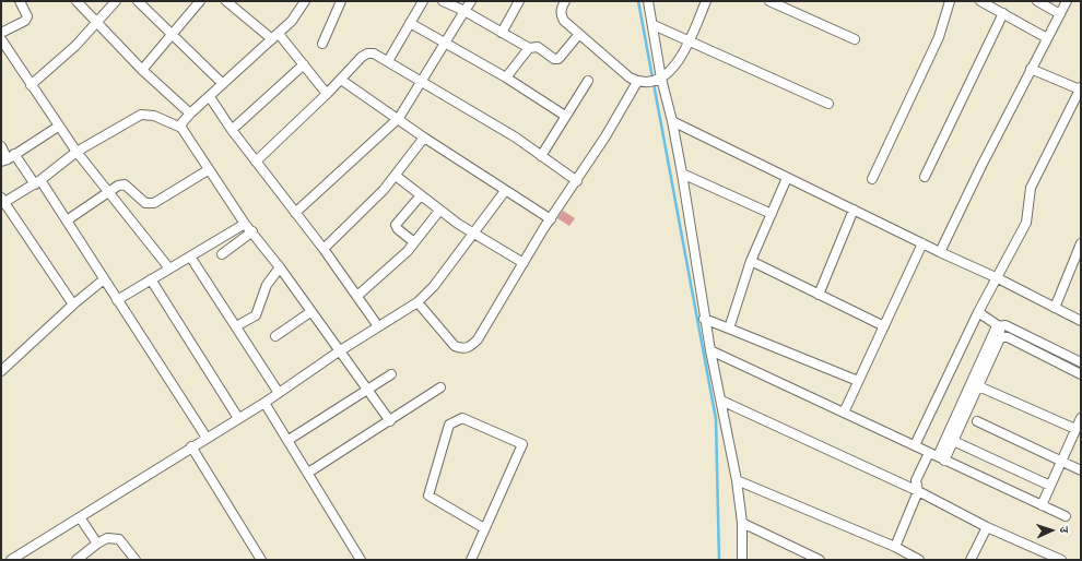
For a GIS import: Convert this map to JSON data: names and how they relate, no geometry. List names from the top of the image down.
{
  "north": "right"
}
